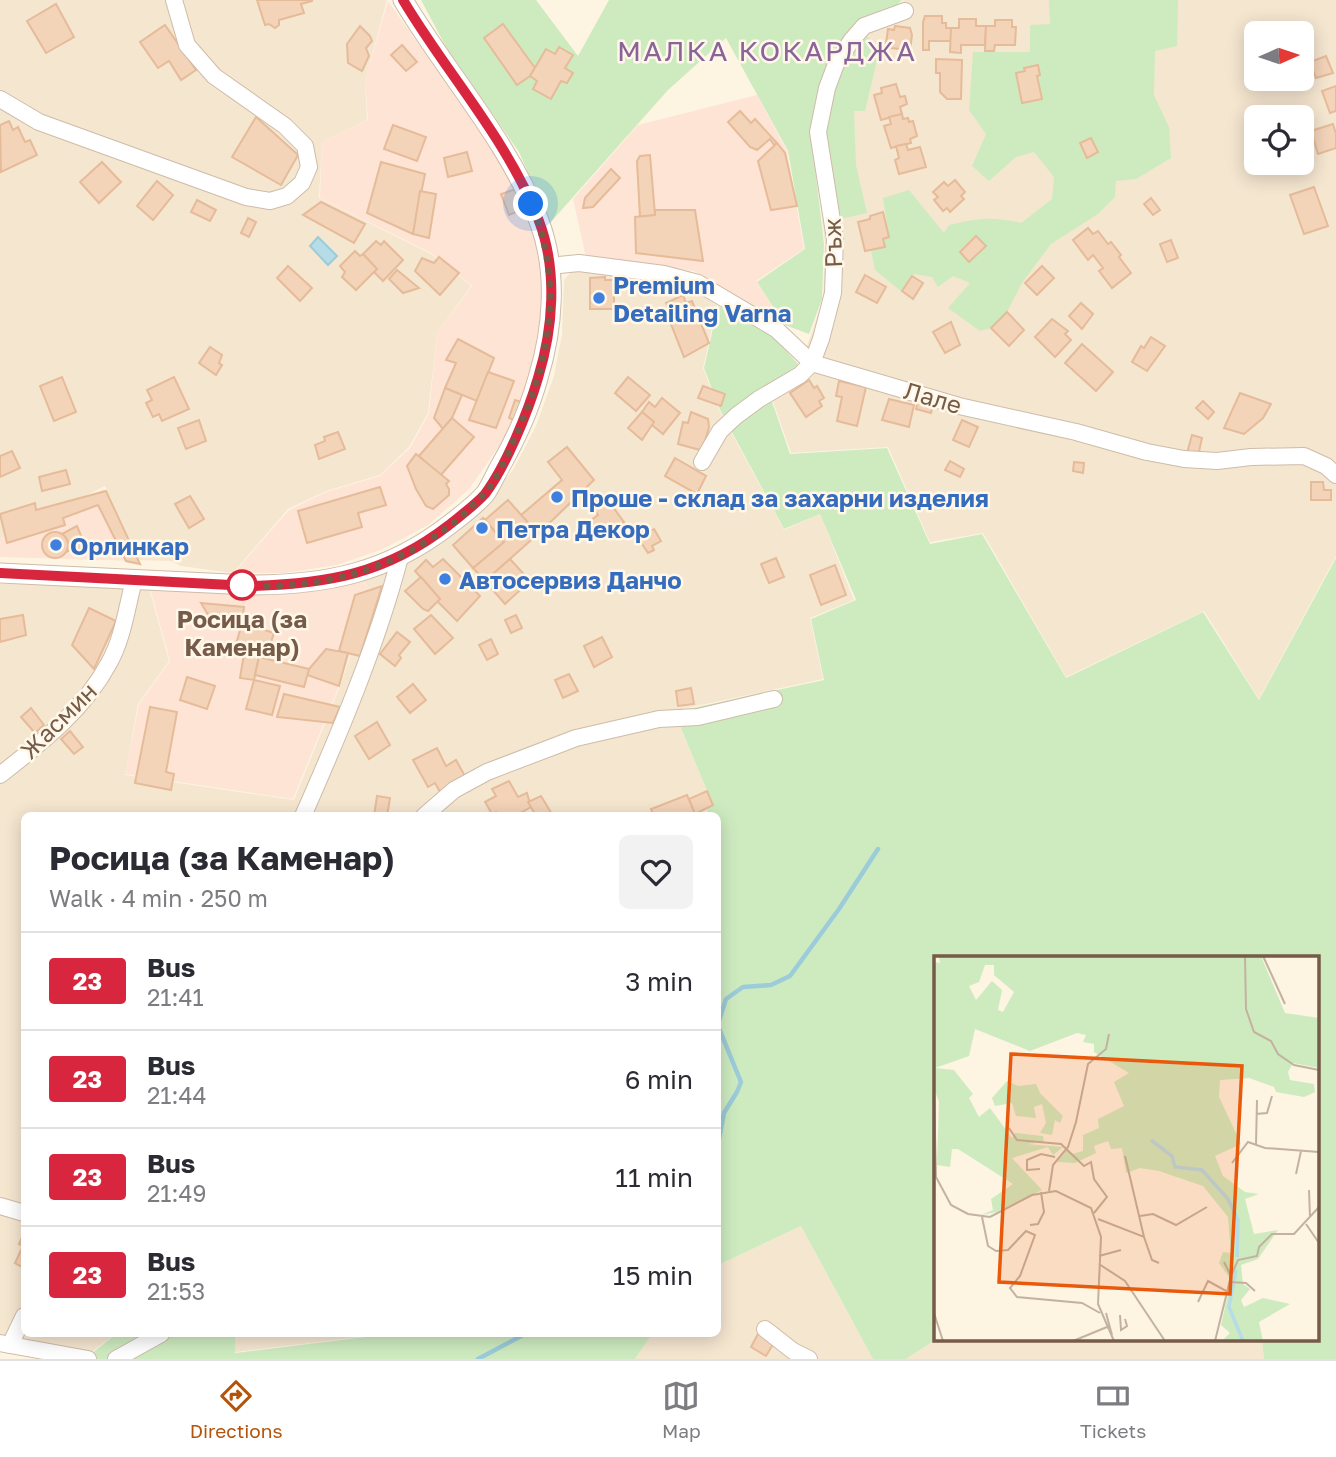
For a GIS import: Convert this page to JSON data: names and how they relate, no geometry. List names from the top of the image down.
{
  "streets": {
    "street": ["Ръж", "Лале", "Жасмин"]
  },
  "crossings": [
    ["Ръж", "Лале"]
  ],
  "districts": ["МАЛКА КОКАРДЖА"],
  "places": [
    "Premium Detailing Varna",
    "Проше - склад за захарни изделия",
    "Петра Декор",
    "Орлинкар",
    "Автосервиз Данчо",
    "Росица (за Каменар)"
  ],
  "lines": ["bus line 23"],
  "north": "right",
  "page": {
    "heading": ["Росица (за Каменар)", "Walk · 4 min · 250 m"],
    "list": [
      {
        "mark": "23",
        "name": "Bus",
        "note": "21:41",
        "value": "3 min"
      },
      {
        "mark": "23",
        "name": "Bus",
        "note": "21:44",
        "value": "6 min"
      },
      {
        "mark": "23",
        "name": "Bus",
        "note": "21:49",
        "value": "11 min"
      },
      {
        "mark": "23",
        "name": "Bus",
        "note": "21:53",
        "value": "15 min"
      }
    ],
    "tabs": ["Directions", "Map", "Tickets"]
  }
}
